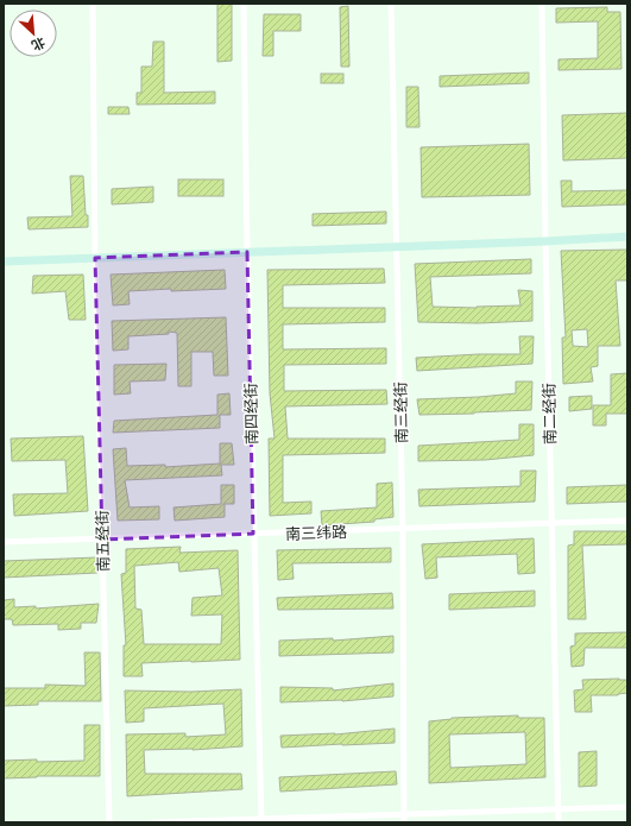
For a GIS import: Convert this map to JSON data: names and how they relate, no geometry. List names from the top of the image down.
{
  "streets": {
    "street": [
      "南三经街",
      "南四经街",
      "南二经街",
      "南三纬路",
      "南五经街"
    ]
  },
  "crossings": [
    ["南三经街", "南三纬路"],
    ["南四经街", "南三纬路"],
    ["南二经街", "南三纬路"],
    ["南三纬路", "南五经街"]
  ],
  "north": "bottom right"
}
